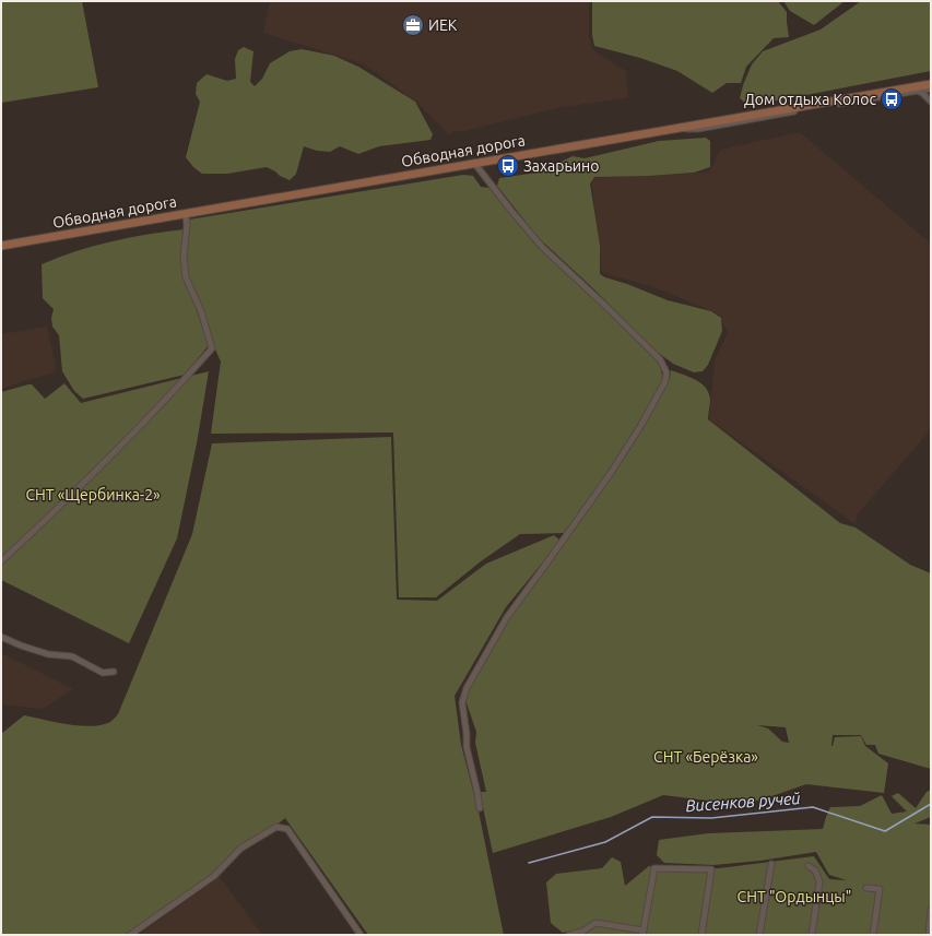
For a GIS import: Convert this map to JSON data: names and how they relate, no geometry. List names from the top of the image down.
{
  "streets": {
    "main road": ["Обводная дорога"]
  },
  "water": ["Висенков ручей"],
  "parks": ["СНТ «Щербинка-2»", "СНТ «Берёзка»", "СНТ \"Ордынцы\""],
  "places": {
    "office": ["ИЕК"],
    "bus stop": ["Дом отдыха Колос", "Захарьино"]
  }
}
